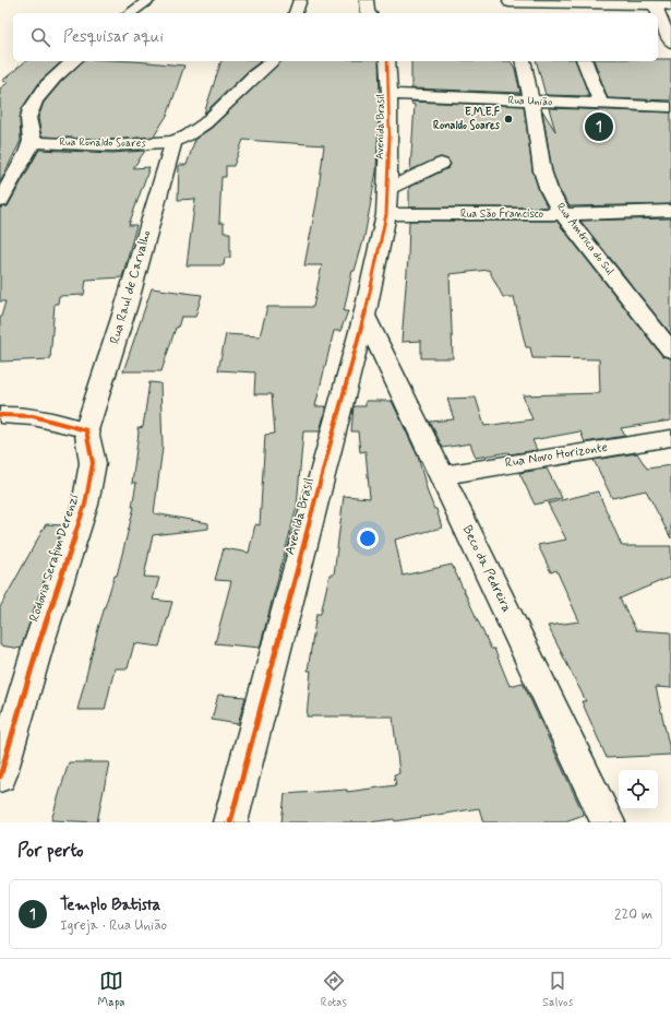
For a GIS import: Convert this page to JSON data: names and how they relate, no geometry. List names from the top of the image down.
{
  "streets": {
    "street": [
      "Rua União",
      "Avenida Brasil",
      "Rua Ronaldo Soares",
      "Rua São Francisco",
      "Rua América do Sul",
      "Rua Raul de Carvalho",
      "Rua Novo Horizonte",
      "Rodovia Serafim Derenzi",
      "Beco da Pedreira"
    ]
  },
  "crossings": [
    ["Rua União", "Avenida Brasil"],
    ["Rua União", "Rua América do Sul"],
    ["Avenida Brasil", "Rua São Francisco"],
    ["Avenida Brasil", "Beco da Pedreira"],
    ["Rua Ronaldo Soares", "Rua Raul de Carvalho"],
    ["Rua São Francisco", "Rua América do Sul"],
    ["Rua Raul de Carvalho", "Rodovia Serafim Derenzi"],
    ["Rua Novo Horizonte", "Beco da Pedreira"]
  ],
  "places": ["E.M.E.F Ronaldo Soares"],
  "page": {
    "search": "Pesquisar aqui",
    "pins": "1",
    "heading": "Por perto",
    "list": [
      {
        "mark": "1",
        "name": "Templo Batista",
        "note": "Igreja · Rua União",
        "value": "220 m"
      }
    ],
    "nav": ["Mapa", "Rotas", "Salvos"]
  }
}
